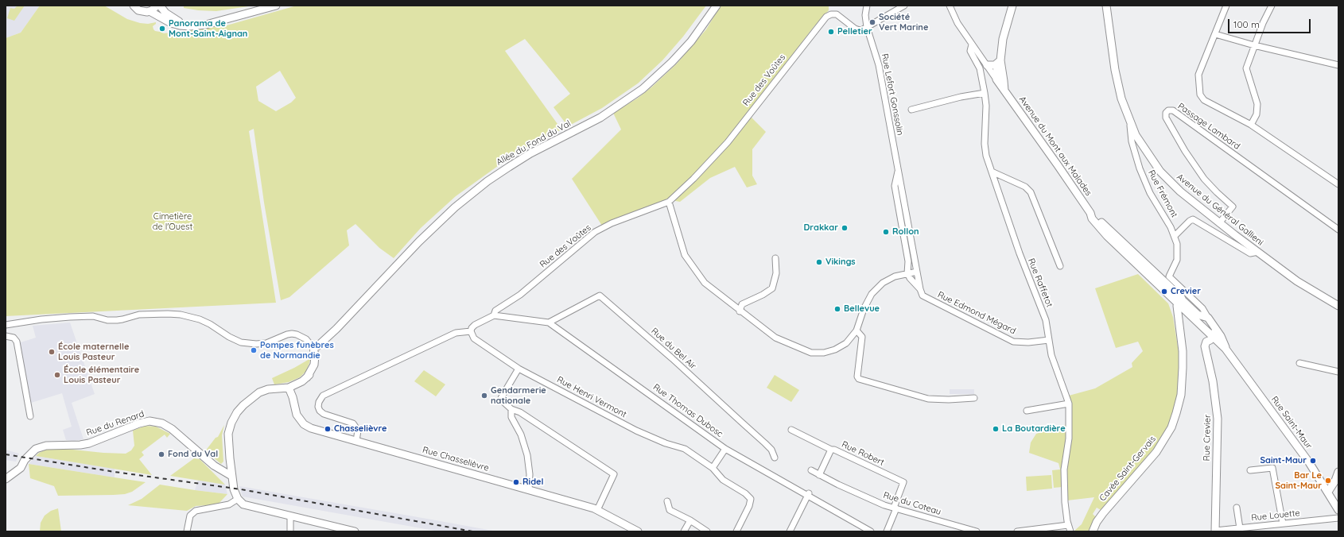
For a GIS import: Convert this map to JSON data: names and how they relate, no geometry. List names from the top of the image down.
{
  "streets": {
    "street": [
      "Rue des Voûtes",
      "Rue Lefort Gonssolin",
      "Passage Lambard",
      "Allée du Fond du Val",
      "Avenue du Mont aux Malades",
      "Rue Frémont",
      "Avenue du Général Gallieni",
      "Rue Raffetot",
      "Rue Edmond Mégard",
      "Rue du Bel Air",
      "Rue Henri Vermont",
      "Rue Thomas Dubosc",
      "Rue Saint-Maur",
      "Rue du Renard",
      "Rue Crevier",
      "Rue Robert",
      "Rue Chasselièvre",
      "Cavée Saint-Gervais",
      "Rue du Coteau",
      "Rue Louette"
    ]
  },
  "crossings": [
    ["Rue des Voûtes", "Rue Lefort Gonssolin"],
    ["Rue des Voûtes", "Rue Henri Vermont"],
    ["Rue des Voûtes", "Rue Thomas Dubosc"],
    ["Rue Lefort Gonssolin", "Rue Edmond Mégard"],
    ["Passage Lambard", "Avenue du Général Gallieni"],
    ["Avenue du Mont aux Malades", "Rue Saint-Maur"],
    ["Avenue du Mont aux Malades", "Cavée Saint-Gervais"],
    ["Rue Frémont", "Avenue du Général Gallieni"],
    ["Rue Raffetot", "Rue Edmond Mégard"],
    ["Rue du Bel Air", "Rue Thomas Dubosc"],
    ["Rue Saint-Maur", "Rue Crevier"],
    ["Rue Saint-Maur", "Cavée Saint-Gervais"],
    ["Rue Crevier", "Rue Louette"],
    ["Rue Robert", "Rue du Coteau"]
  ],
  "parks": ["Cimetière de l'Ouest"],
  "places": [
    "Société Vert Marine",
    "Panorama de Mont-Saint-Aignan",
    "Pelletier",
    "Drakkar",
    "Rollon",
    "Vikings",
    "Crevier",
    "Bellevue",
    "Pompes funèbres de Normandie",
    "École maternelle Louis Pasteur",
    "École élémentaire Louis Pasteur",
    "Gendarmerie nationale",
    "Chasselièvre",
    "La Boutardière",
    "Fond du Val",
    "Saint-Maur",
    "Bar Le Saint-Maur",
    "Ridel"
  ],
  "scale_bar": "100 m"
}
